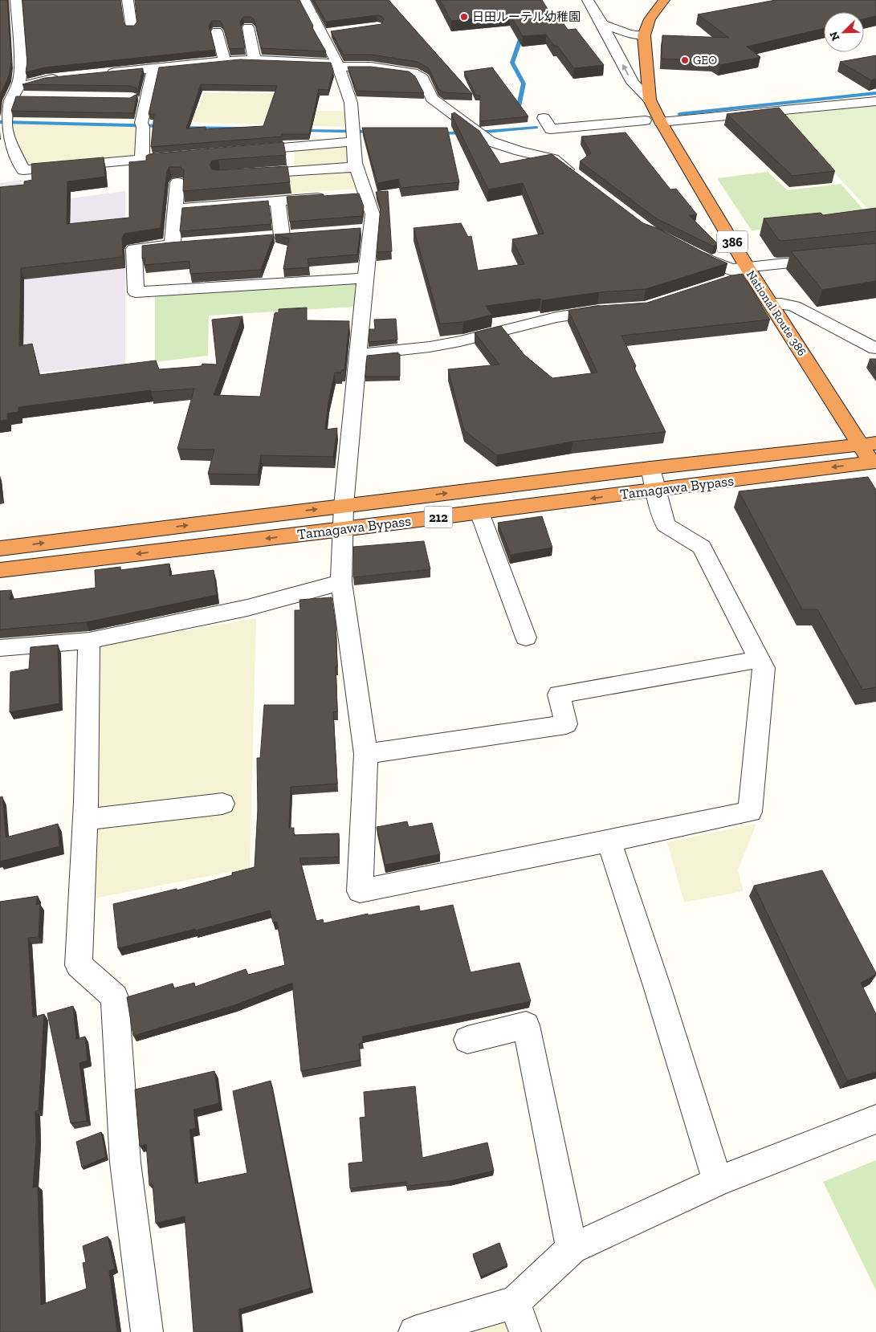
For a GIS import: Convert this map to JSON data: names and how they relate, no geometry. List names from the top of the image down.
{
  "streets": {
    "highway": [
      "386",
      "National Route 386",
      "Tamagawa Bypass",
      "212"
    ]
  },
  "crossings": [
    ["National Route 386", "Tamagawa Bypass"]
  ],
  "places": ["日田ルーテル幼稚園", "GEO"],
  "north": "bottom left"
}
